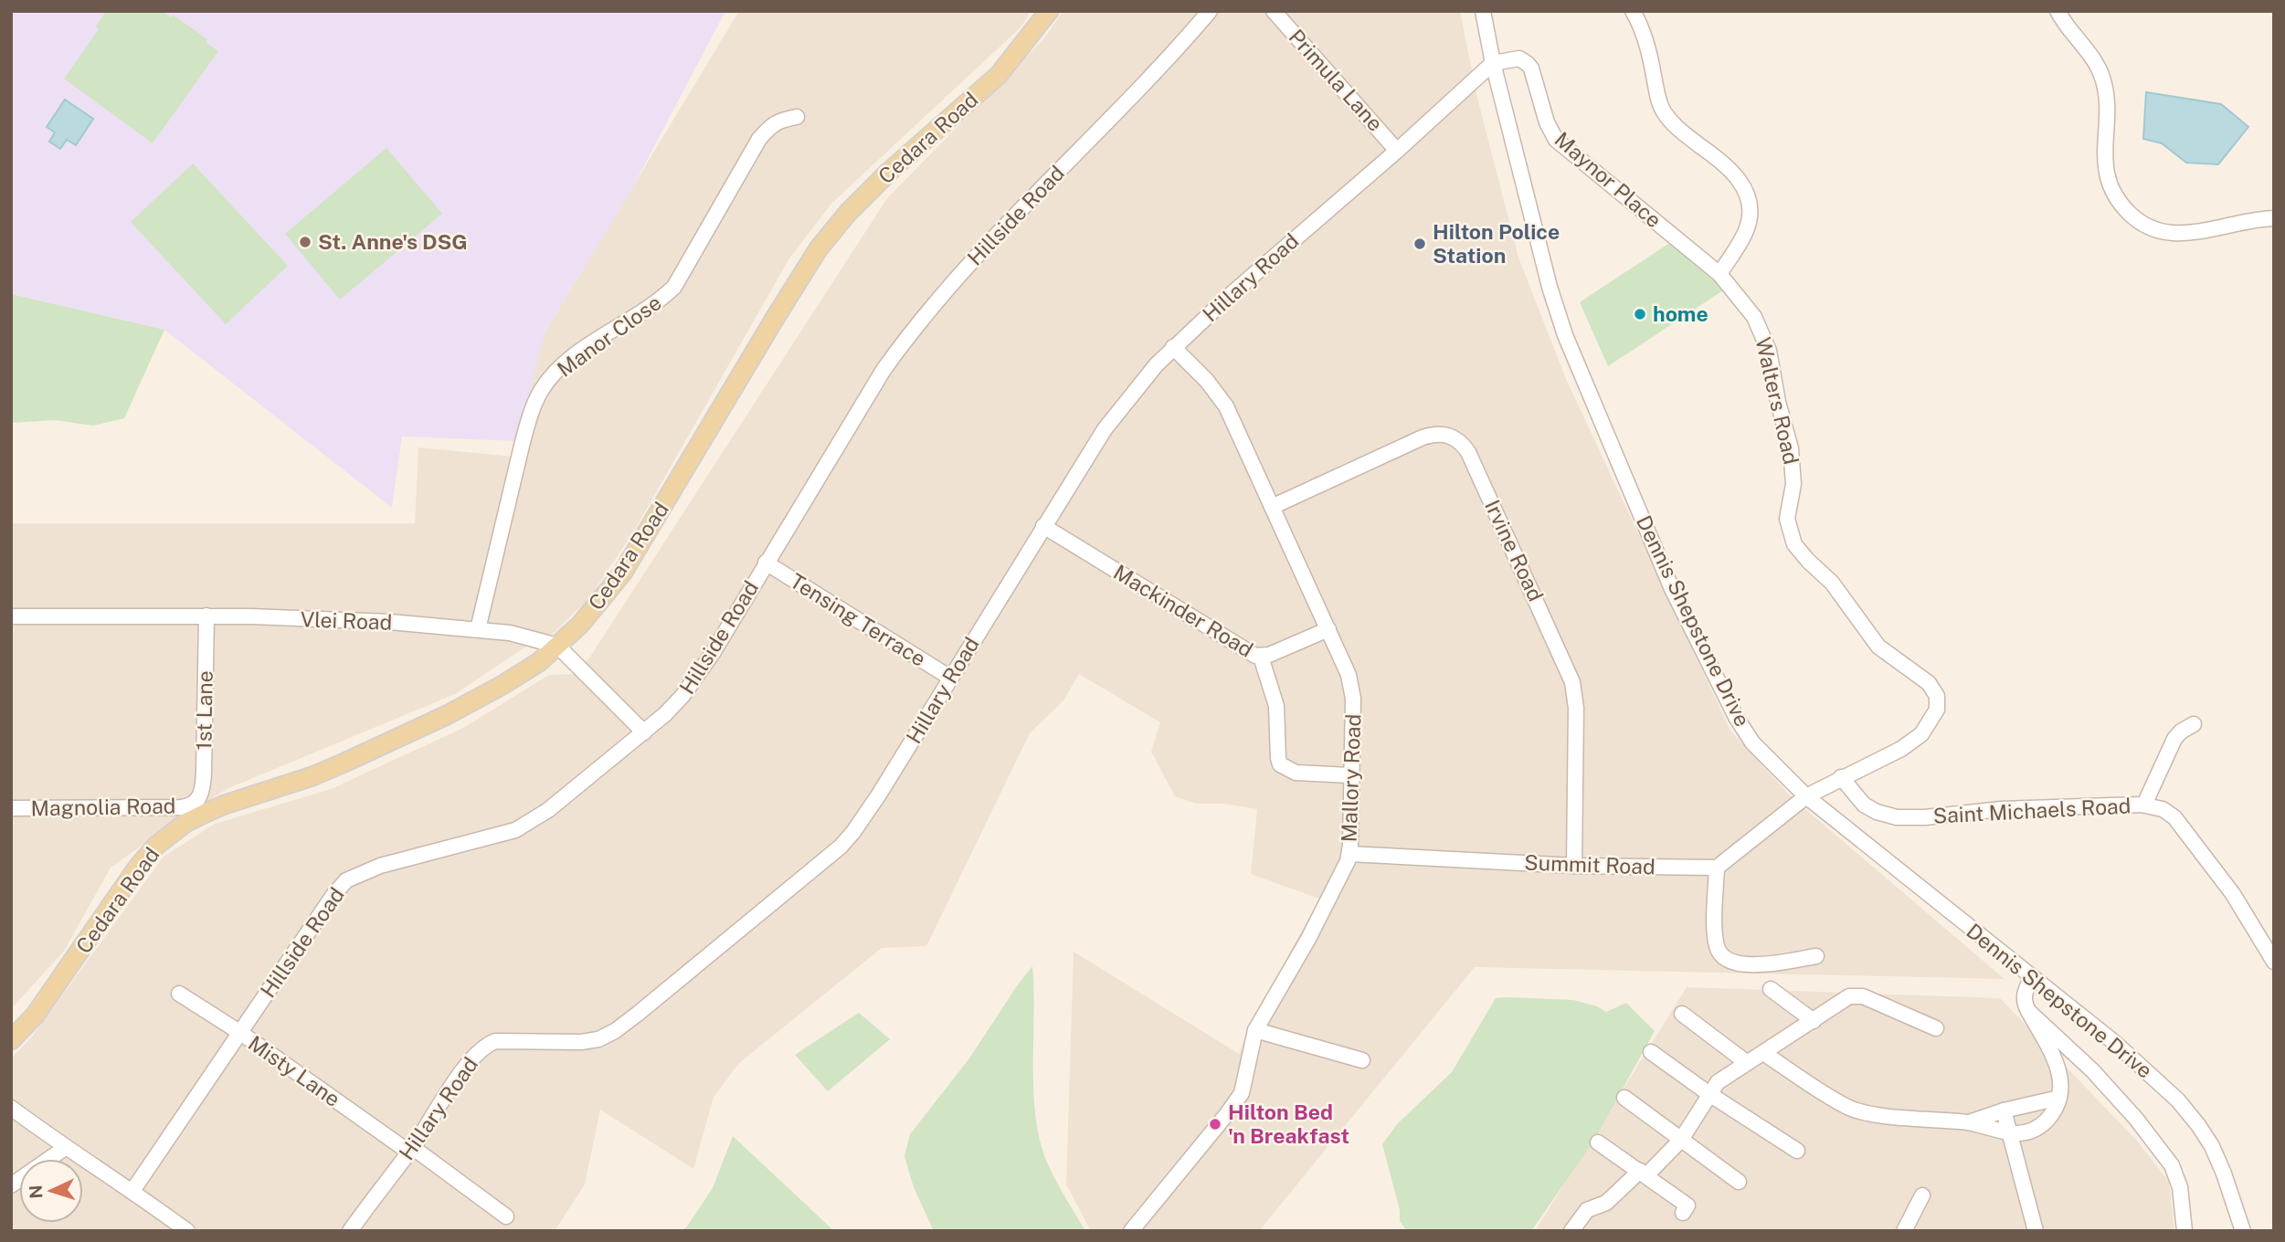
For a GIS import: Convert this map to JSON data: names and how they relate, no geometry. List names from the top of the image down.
{
  "streets": {
    "main road": ["Cedara Road"],
    "street": [
      "Primula Lane",
      "Maynor Place",
      "Hillside Road",
      "Hillary Road",
      "Manor Close",
      "Walters Road",
      "Irvine Road",
      "Mackinder Road",
      "Tensing Terrace",
      "Vlei Road",
      "Dennis Shepstone Drive",
      "1st Lane",
      "Mallory Road",
      "Magnolia Road",
      "Saint Michaels Road",
      "Summit Road",
      "Misty Lane"
    ]
  },
  "crossings": [
    ["Primula Lane", "Hillary Road"],
    ["Cedara Road", "Vlei Road"],
    ["Maynor Place", "Hillary Road"],
    ["Maynor Place", "Walters Road"],
    ["Maynor Place", "Dennis Shepstone Drive"],
    ["Hillside Road", "Tensing Terrace"],
    ["Hillside Road", "Vlei Road"],
    ["Hillside Road", "Misty Lane"],
    ["Hillary Road", "Mackinder Road"],
    ["Hillary Road", "Tensing Terrace"],
    ["Hillary Road", "Dennis Shepstone Drive"],
    ["Hillary Road", "Mallory Road"],
    ["Hillary Road", "Misty Lane"],
    ["Manor Close", "Vlei Road"],
    ["Walters Road", "Dennis Shepstone Drive"],
    ["Walters Road", "Saint Michaels Road"],
    ["Irvine Road", "Mallory Road"],
    ["Irvine Road", "Summit Road"],
    ["Mackinder Road", "Mallory Road"],
    ["Vlei Road", "1st Lane"],
    ["1st Lane", "Magnolia Road"],
    ["Mallory Road", "Summit Road"]
  ],
  "places": [
    "St. Anne's DSG",
    "Hilton Police Station",
    "home",
    "Hilton Bed 'n Breakfast"
  ],
  "north": "left"
}
